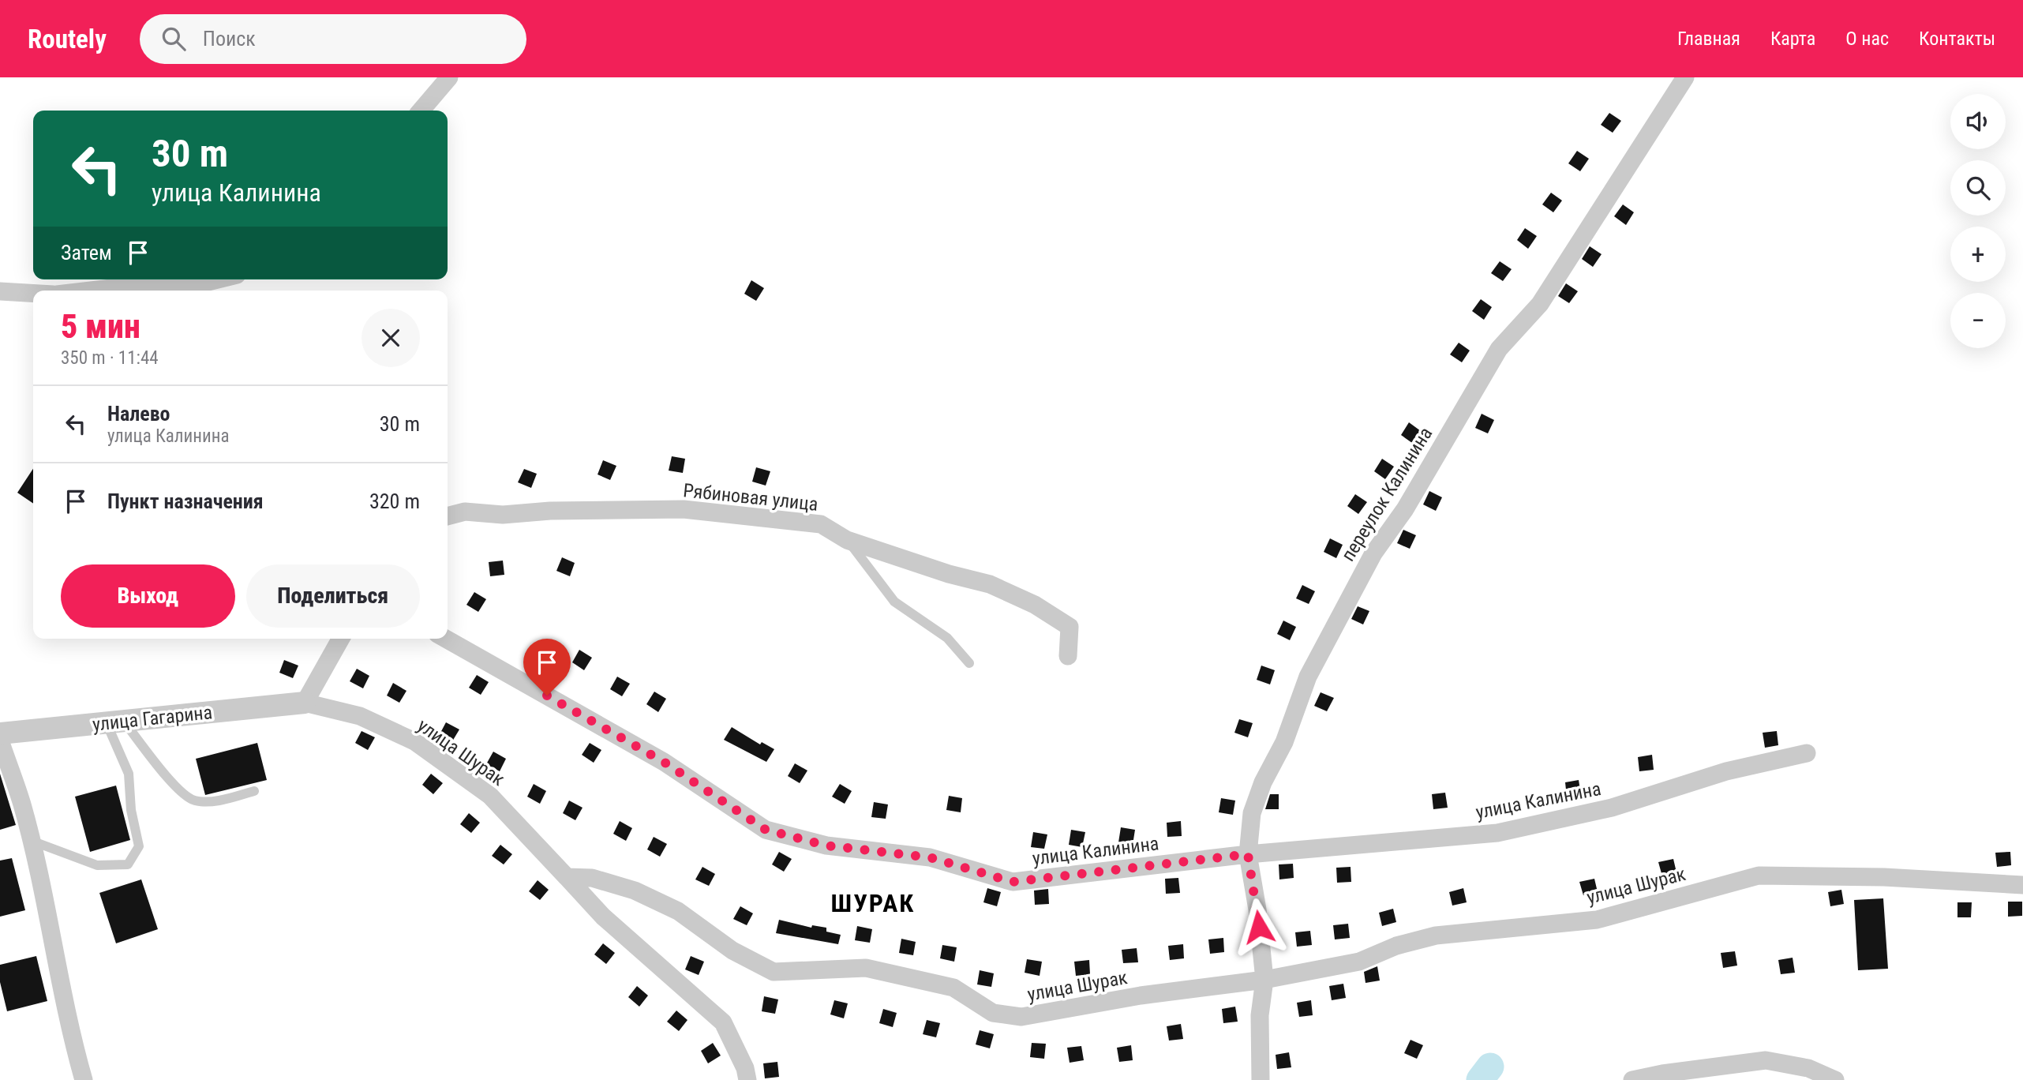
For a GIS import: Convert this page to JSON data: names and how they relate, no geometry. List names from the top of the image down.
{
  "streets": {
    "street": [
      "переулок Калинина",
      "Рябиновая улица",
      "улица Гагарина",
      "улица Шурак",
      "улица Калинина"
    ]
  },
  "crossings": [
    ["переулок Калинина", "улица Шурак"],
    ["переулок Калинина", "улица Калинина"],
    ["улица Гагарина", "улица Шурак"]
  ],
  "districts": ["ШУРАК"],
  "page": {
    "header": "Routely",
    "search": "Поиск",
    "nav": [
      "Главная",
      "Карта",
      "О нас",
      "Контакты"
    ],
    "map_buttons": ["+", "−"],
    "turn": ["30 m", "улица Калинина"],
    "then": "Затем",
    "heading": ["5 мин", "350 m · 11:44"],
    "list": [
      {
        "name": "Налево",
        "note": "улица Калинина",
        "value": "30 m"
      },
      {
        "name": "Пункт назначения",
        "value": "320 m"
      }
    ],
    "buttons": ["Выход", "Поделиться"]
  }
}
